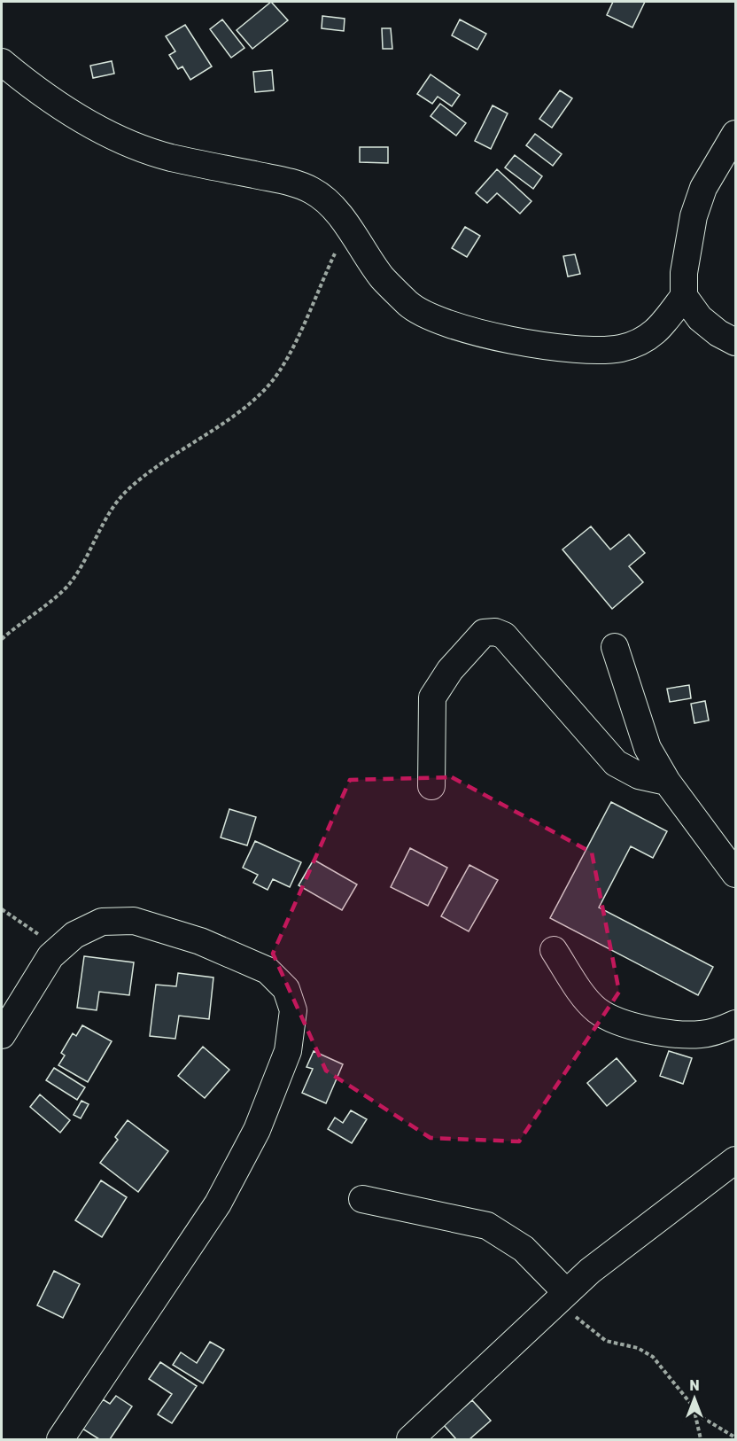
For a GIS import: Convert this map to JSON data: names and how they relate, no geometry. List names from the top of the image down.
{
  "north": "top"
}
